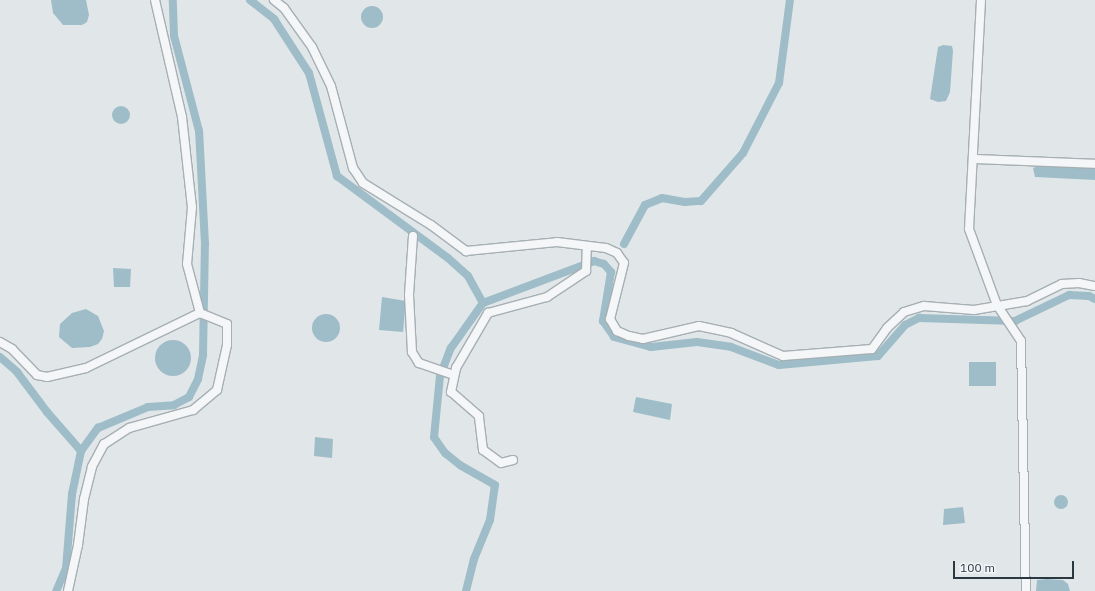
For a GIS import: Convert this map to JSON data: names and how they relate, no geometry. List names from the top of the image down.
{
  "scale_bar": "100 m"
}
